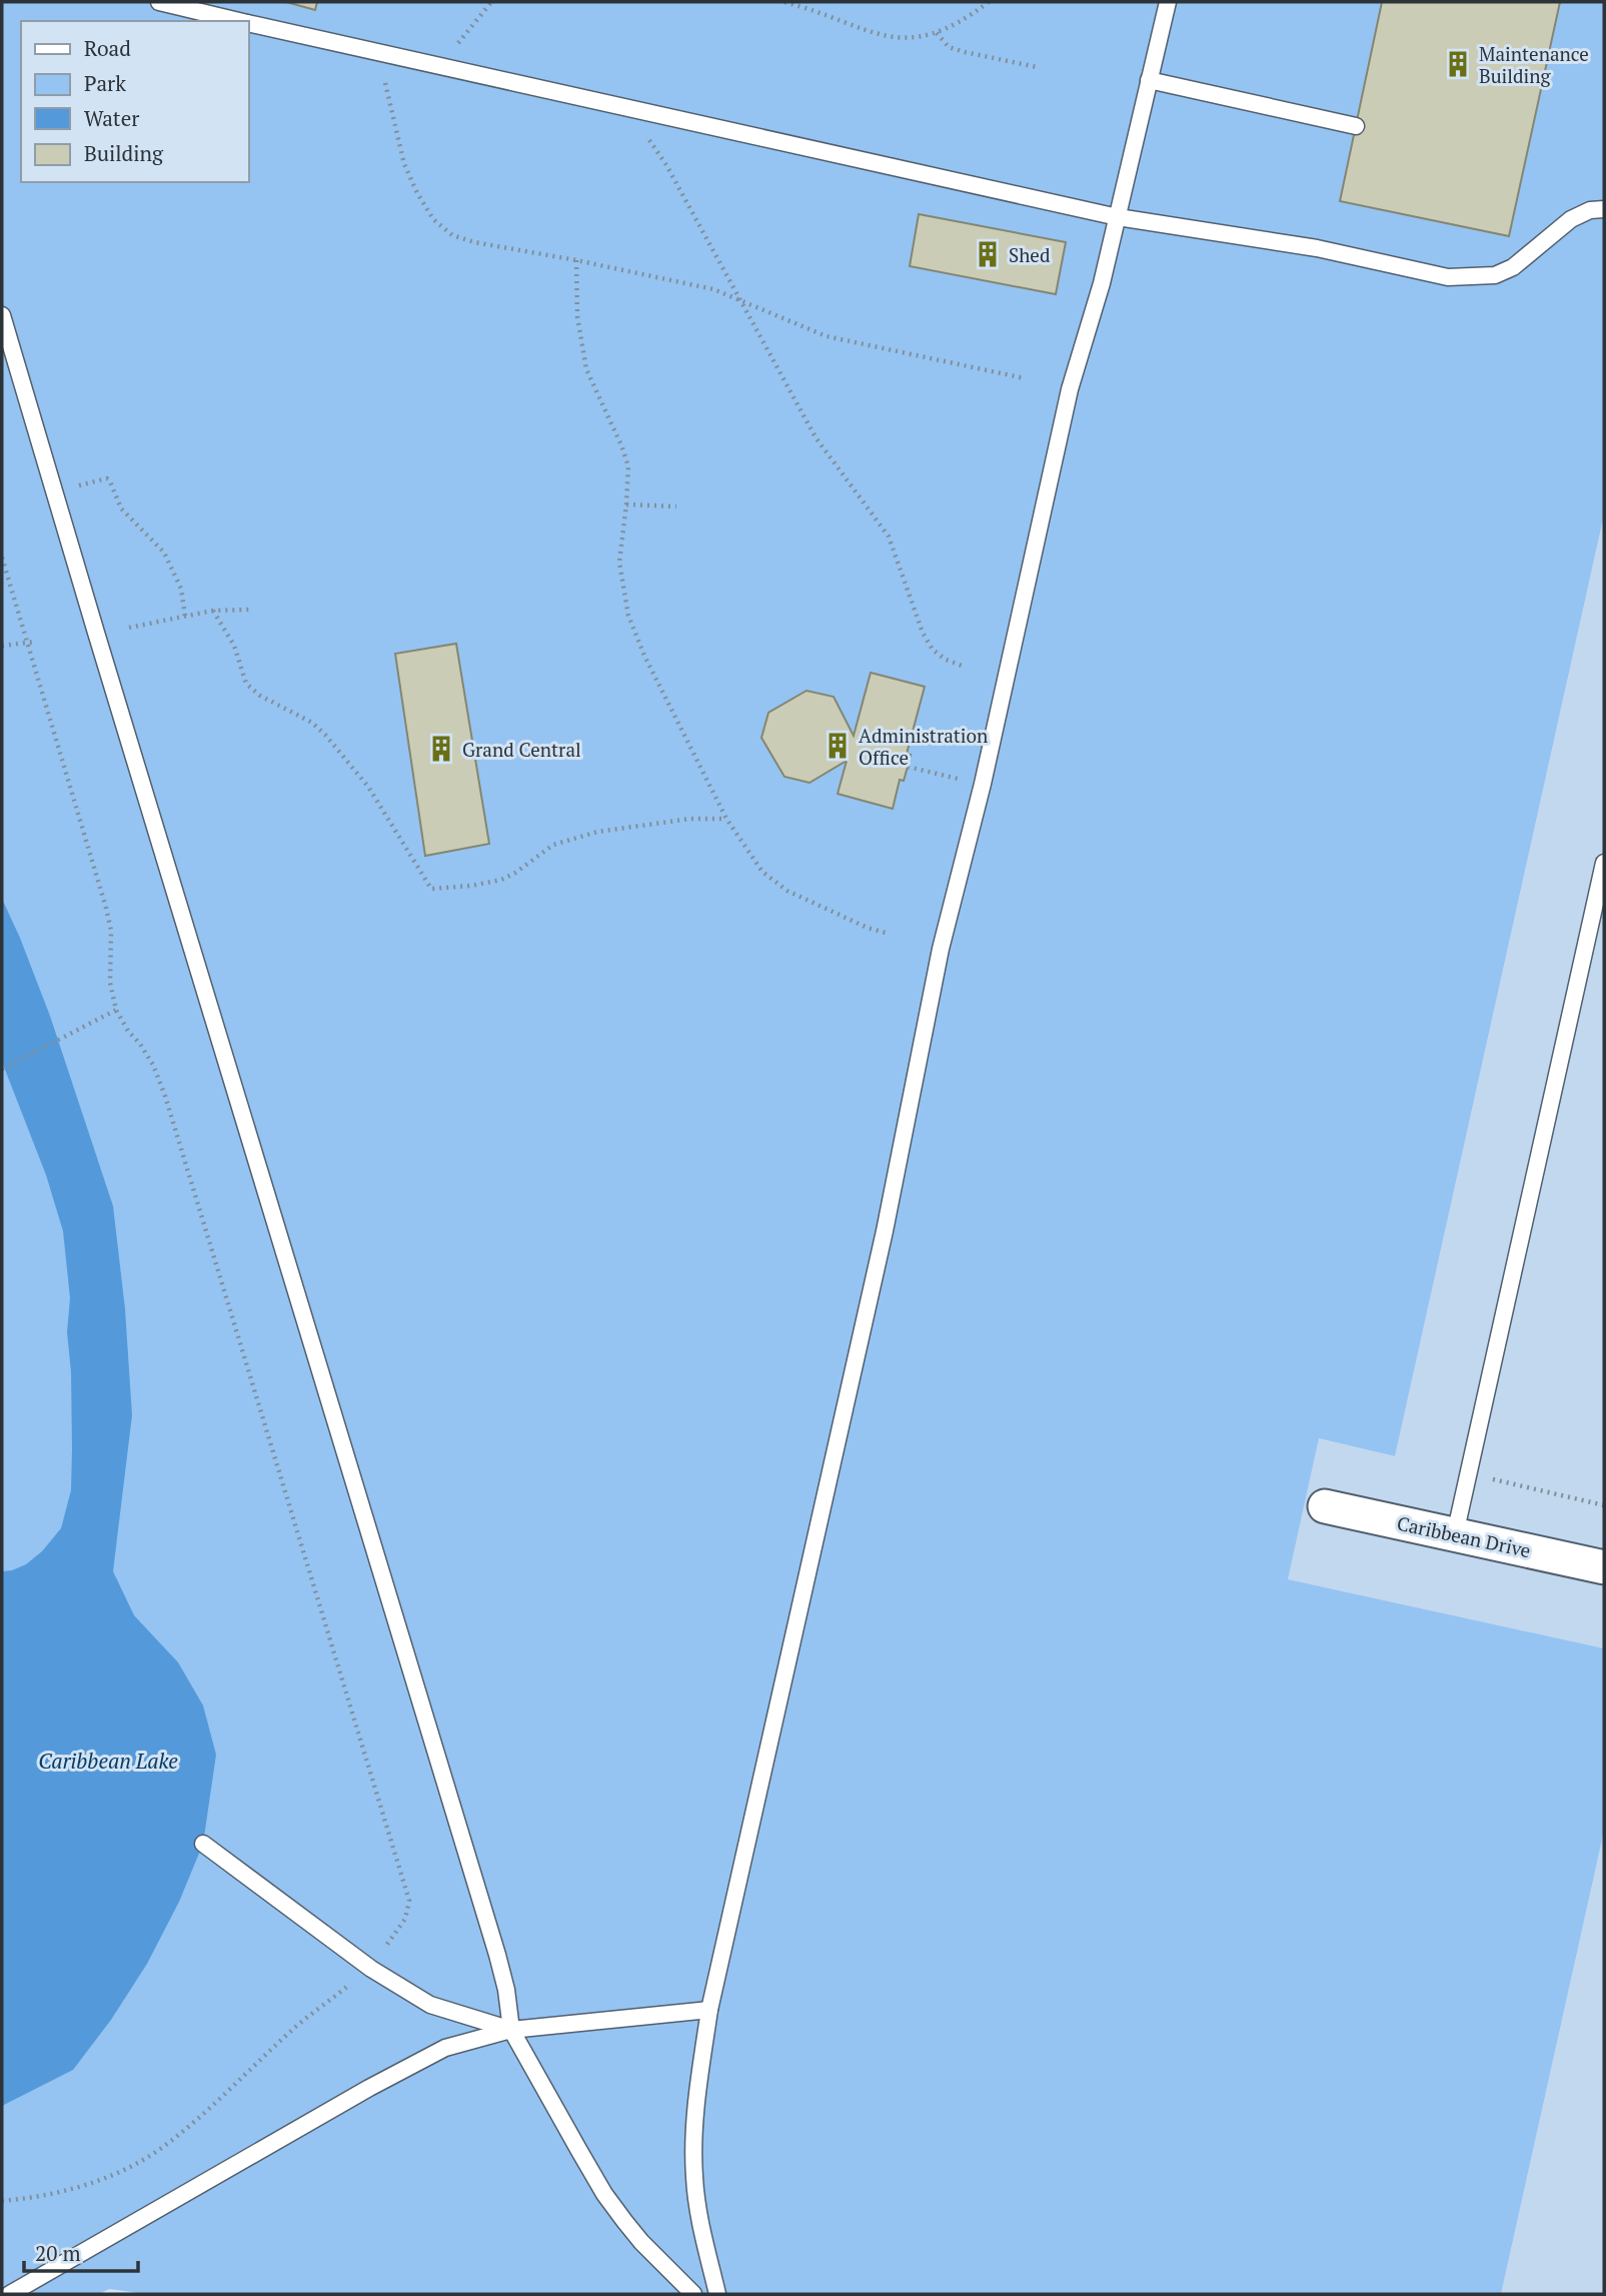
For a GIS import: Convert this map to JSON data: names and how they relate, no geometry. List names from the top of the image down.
{
  "streets": {
    "street": ["Caribbean Drive"]
  },
  "water": ["Caribbean Lake"],
  "places": {
    "building": [
      "Maintenance Building",
      "Shed",
      "Administration Office",
      "Grand Central"
    ]
  },
  "legend": [
    "Road",
    "Park",
    "Water",
    "Building"
  ],
  "scale_bar": "20 m"
}
